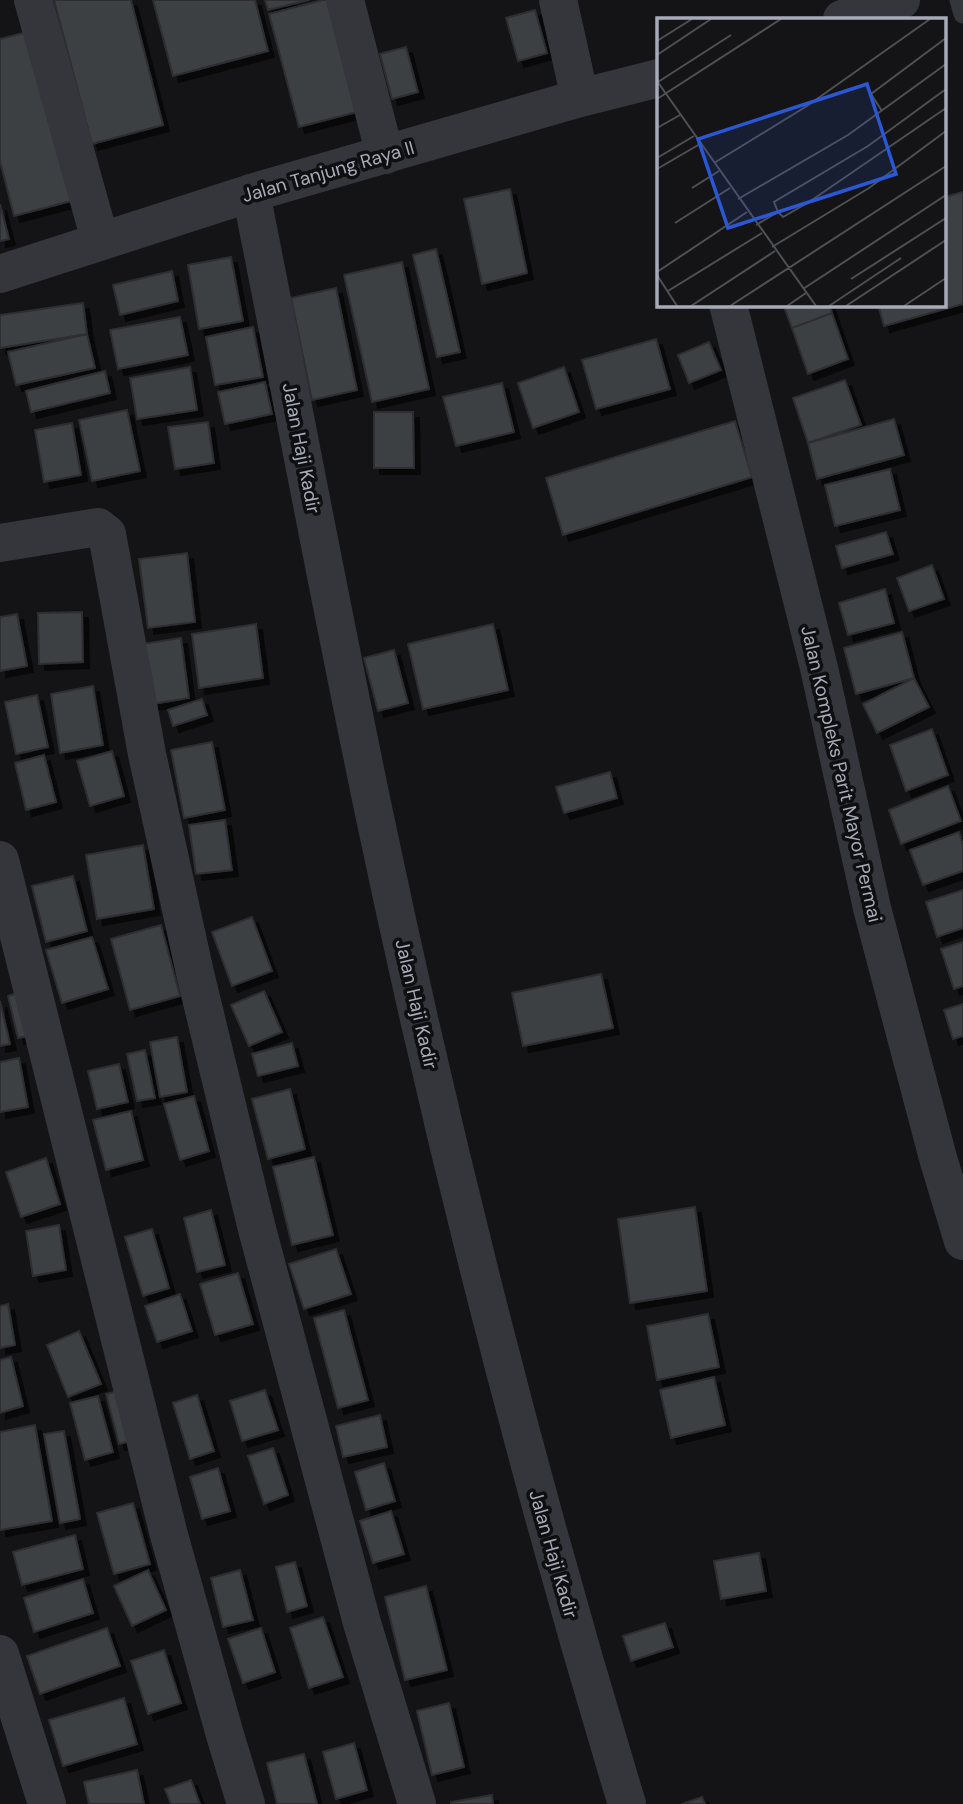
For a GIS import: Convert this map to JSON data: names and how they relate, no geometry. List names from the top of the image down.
{
  "streets": {
    "street": ["Jalan Tanjung Raya II", "Jalan Haji Kadir", "Jalan Kompleks Parit Mayor Permai"]
  },
  "crossings": [
    ["Jalan Tanjung Raya II", "Jalan Haji Kadir"]
  ]
}
